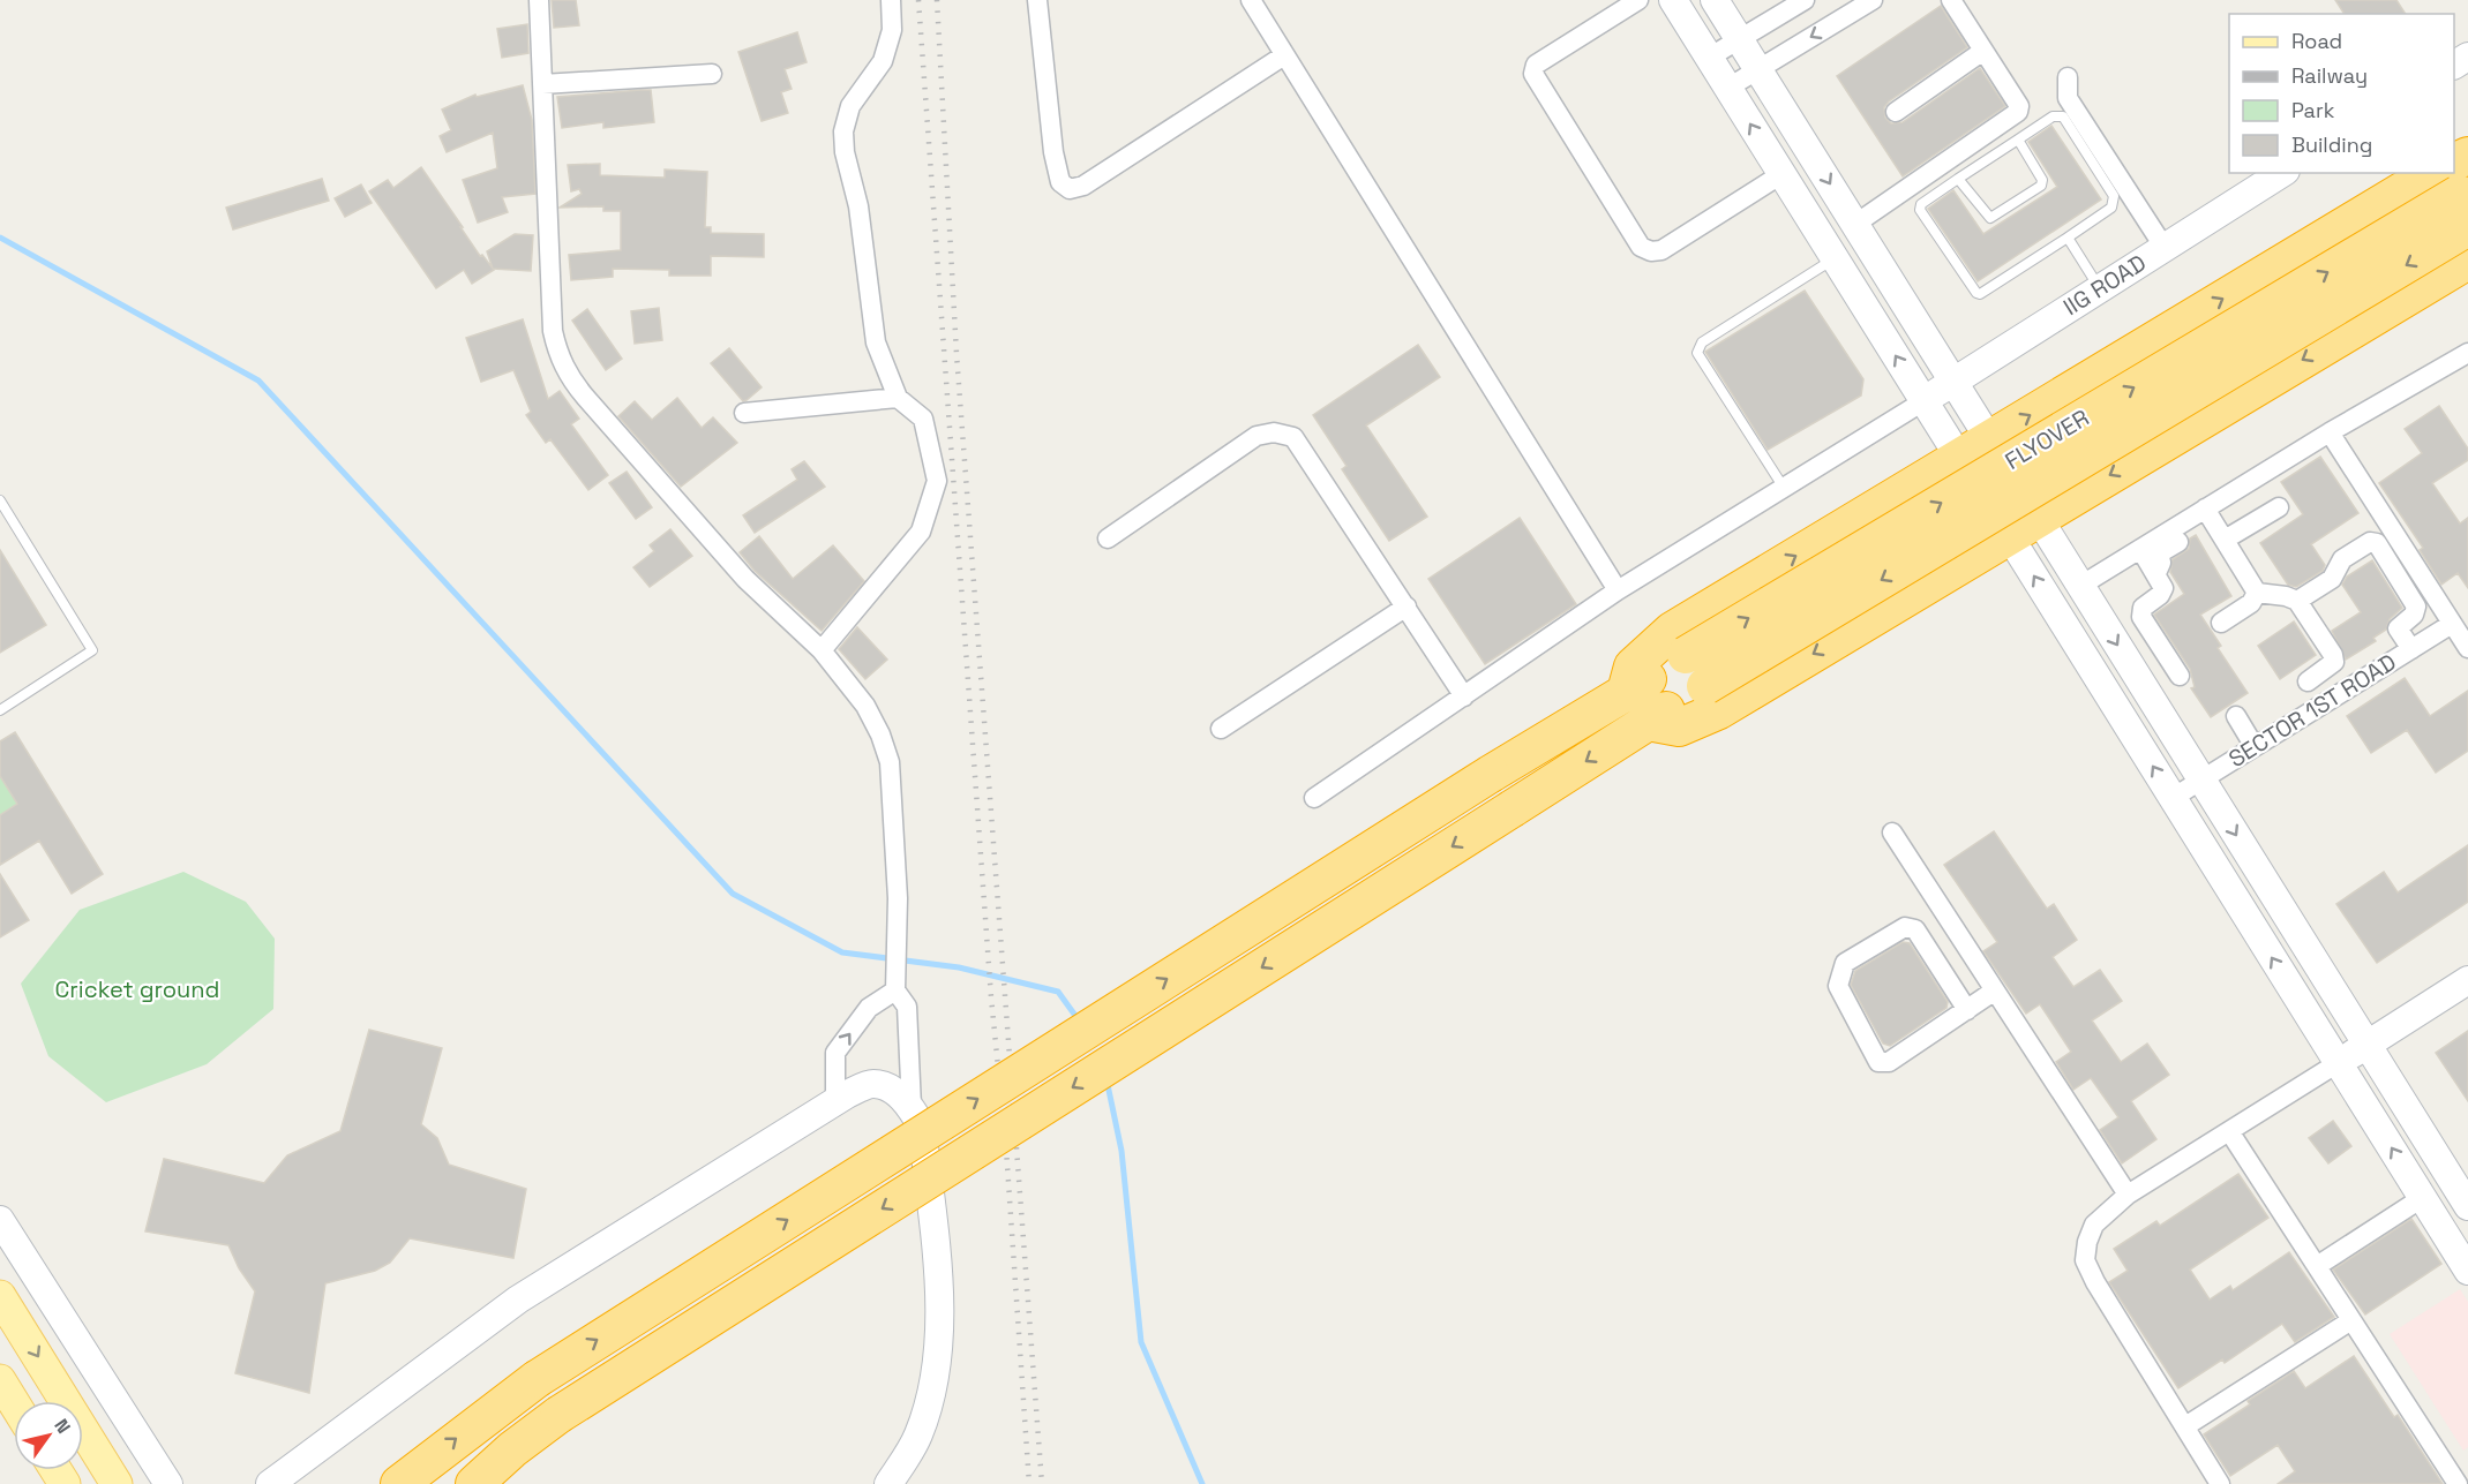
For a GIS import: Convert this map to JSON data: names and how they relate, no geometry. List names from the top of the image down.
{
  "streets": {
    "highway": ["FLYOVER"],
    "main road": ["IIG ROAD"],
    "street": ["SECTOR 1ST ROAD"]
  },
  "parks": ["Cricket ground"],
  "legend": [
    "Road",
    "Railway",
    "Park",
    "Building"
  ],
  "north": "top right"
}
